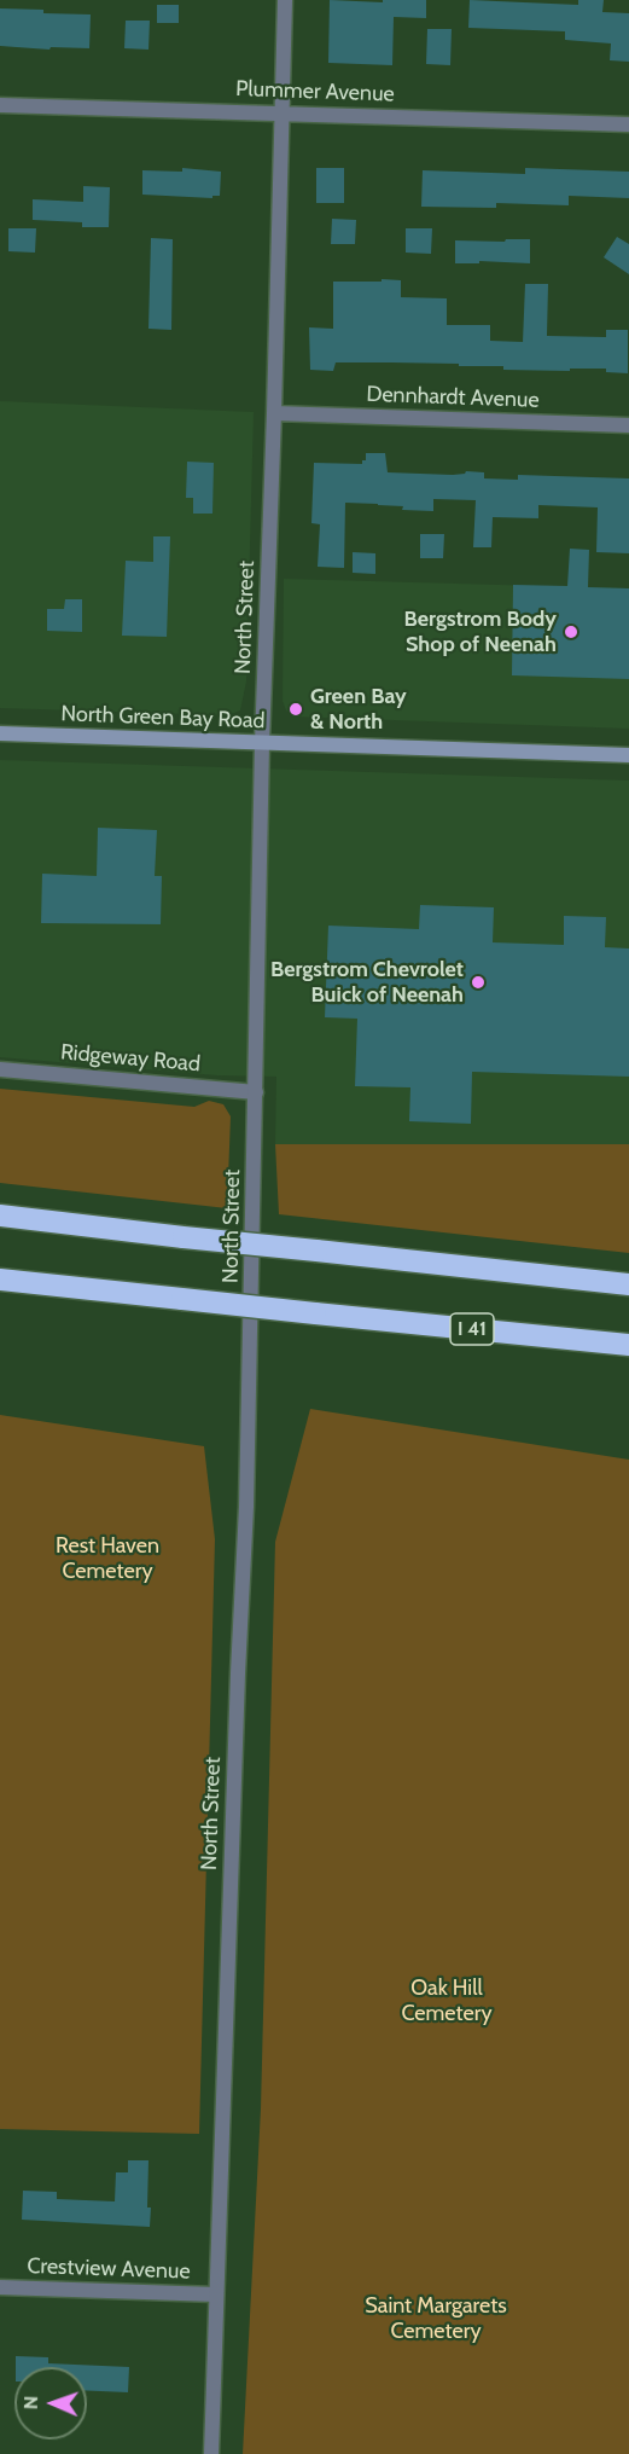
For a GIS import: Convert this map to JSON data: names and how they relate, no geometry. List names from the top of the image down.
{
  "streets": {
    "highway": ["I 41"],
    "main road": ["North Green Bay Road"],
    "street": [
      "Plummer Avenue",
      "Dennhardt Avenue",
      "North Street",
      "Ridgeway Road",
      "Crestview Avenue"
    ]
  },
  "crossings": [
    ["Plummer Avenue", "North Street"],
    ["Dennhardt Avenue", "North Street"],
    ["North Street", "North Green Bay Road"],
    ["North Street", "Ridgeway Road"],
    ["North Street", "Crestview Avenue"]
  ],
  "parks": ["Rest Haven Cemetery", "Oak Hill Cemetery", "Saint Margarets Cemetery"],
  "places": ["Bergstrom Body Shop of Neenah", "Green Bay & North", "Bergstrom Chevrolet Buick of Neenah"],
  "north": "left"
}
